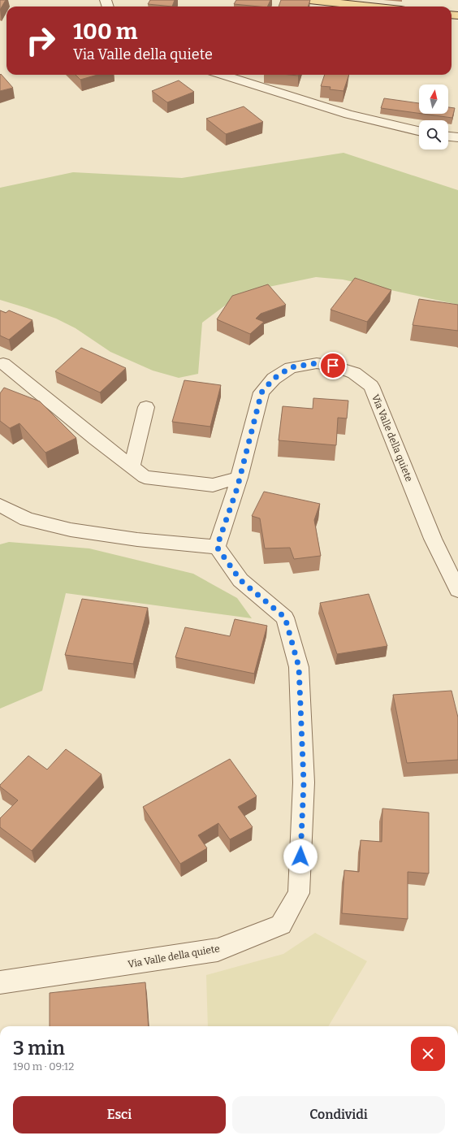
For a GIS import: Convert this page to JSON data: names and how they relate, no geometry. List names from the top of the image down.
{
  "streets": {
    "street": ["Via Valle della quiete"]
  },
  "north": "top",
  "page": {
    "turn": ["100 m", "Via Valle della quiete"],
    "heading": ["3 min", "190 m · 09:12"],
    "buttons": ["Esci", "Condividi"]
  }
}
